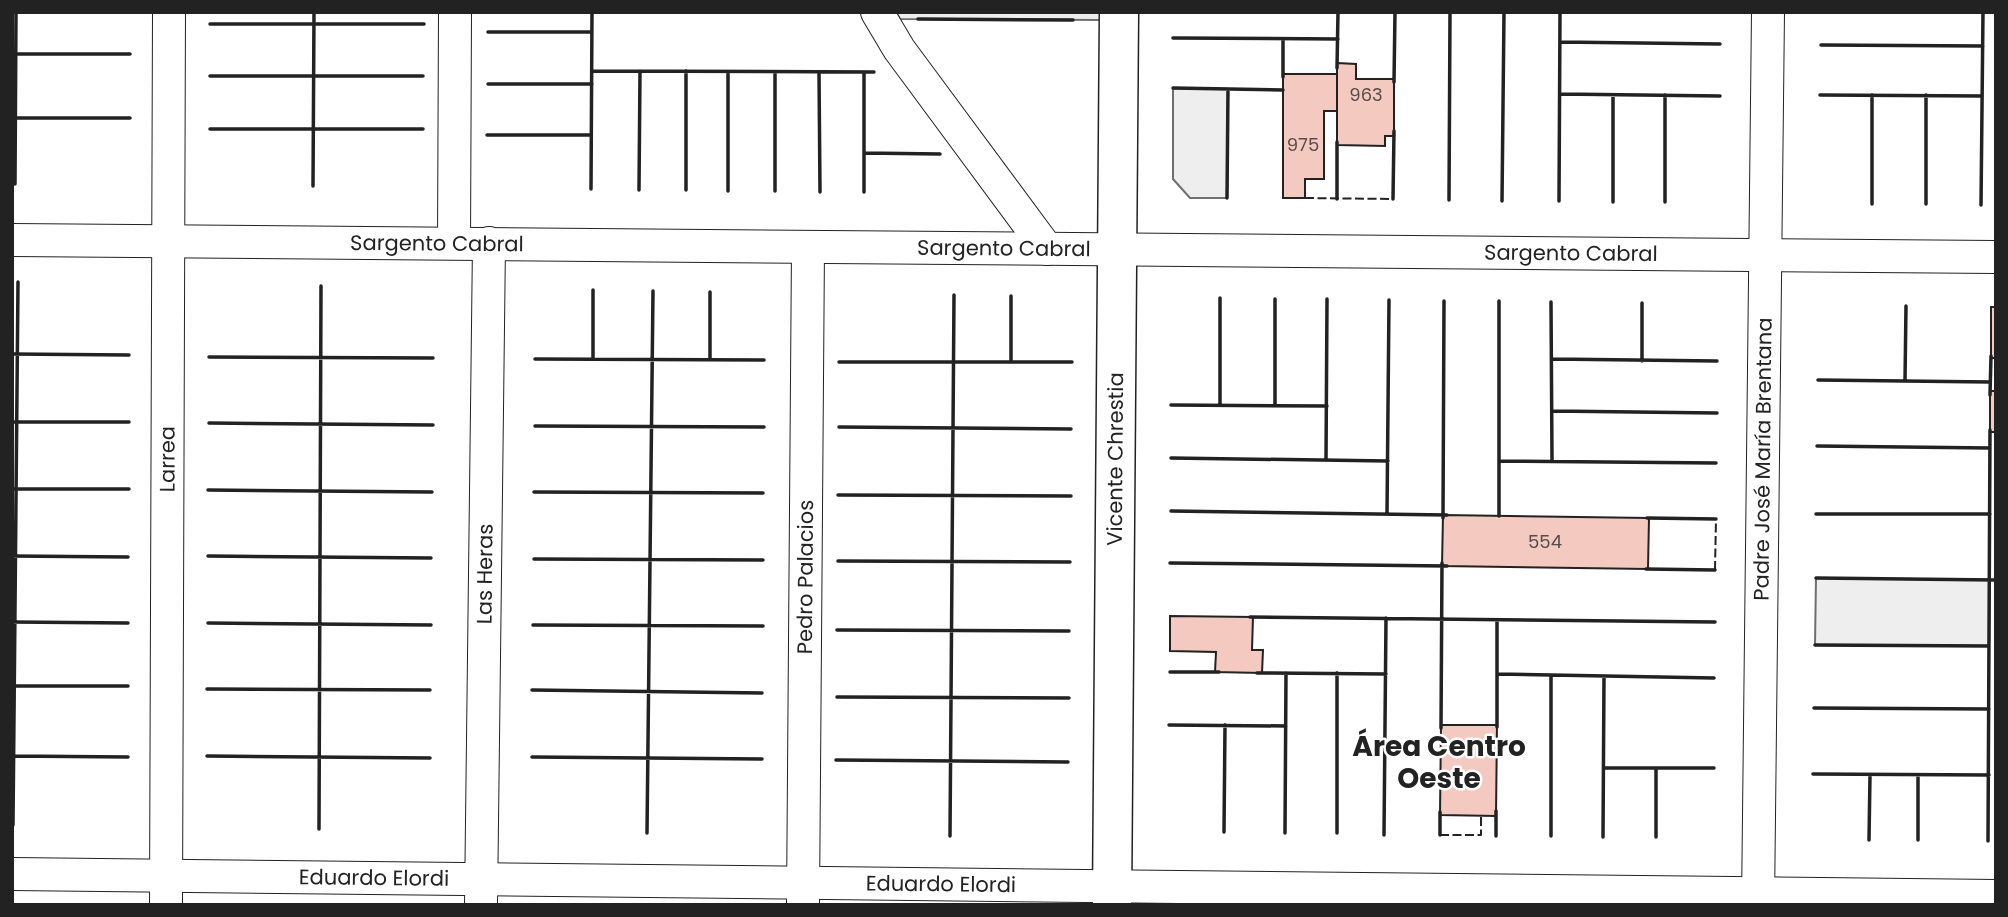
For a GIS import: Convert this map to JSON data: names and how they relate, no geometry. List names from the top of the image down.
{
  "streets": {
    "main road": ["Vicente Chrestia"],
    "street": [
      "Sargento Cabral",
      "Larrea",
      "Padre José María Brentana",
      "Las Heras",
      "Pedro Palacios",
      "Eduardo Elordi"
    ]
  },
  "crossings": [
    ["Sargento Cabral", "Larrea"],
    ["Sargento Cabral", "Vicente Chrestia"],
    ["Sargento Cabral", "Padre José María Brentana"],
    ["Sargento Cabral", "Las Heras"],
    ["Sargento Cabral", "Pedro Palacios"],
    ["Larrea", "Eduardo Elordi"],
    ["Vicente Chrestia", "Eduardo Elordi"],
    ["Padre José María Brentana", "Eduardo Elordi"],
    ["Las Heras", "Eduardo Elordi"],
    ["Pedro Palacios", "Eduardo Elordi"]
  ],
  "districts": ["Área Centro Oeste"],
  "house_numbers": ["963", "975", "554"]
}
